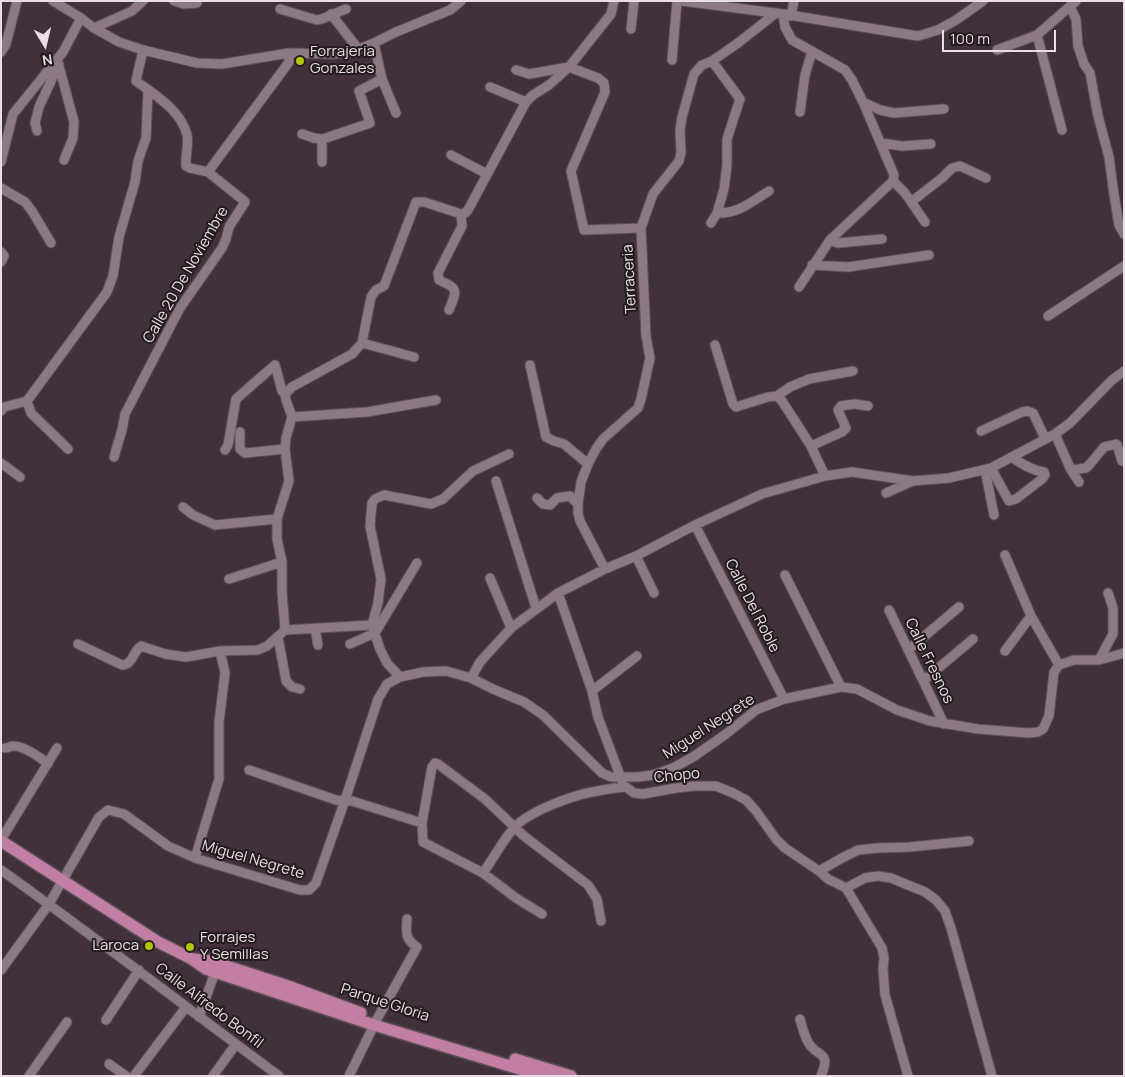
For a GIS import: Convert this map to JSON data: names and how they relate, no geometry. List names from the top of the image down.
{
  "streets": {
    "main road": ["Parque Gloria"],
    "street": [
      "Calle 20 De Noviembre",
      "Terraceria",
      "Calle Del Roble",
      "Calle Fresnos",
      "Miguel Negrete",
      "Chopo",
      "Calle Alfredo Bonfil"
    ]
  },
  "crossings": [
    ["Calle Del Roble", "Miguel Negrete"],
    ["Calle Fresnos", "Miguel Negrete"],
    ["Miguel Negrete", "Parque Gloria"]
  ],
  "places": ["Forrajeria Gonzales", "Laroca", "Forrajes Y Semillas"],
  "scale_bar": "100 m",
  "north": "bottom"
}
